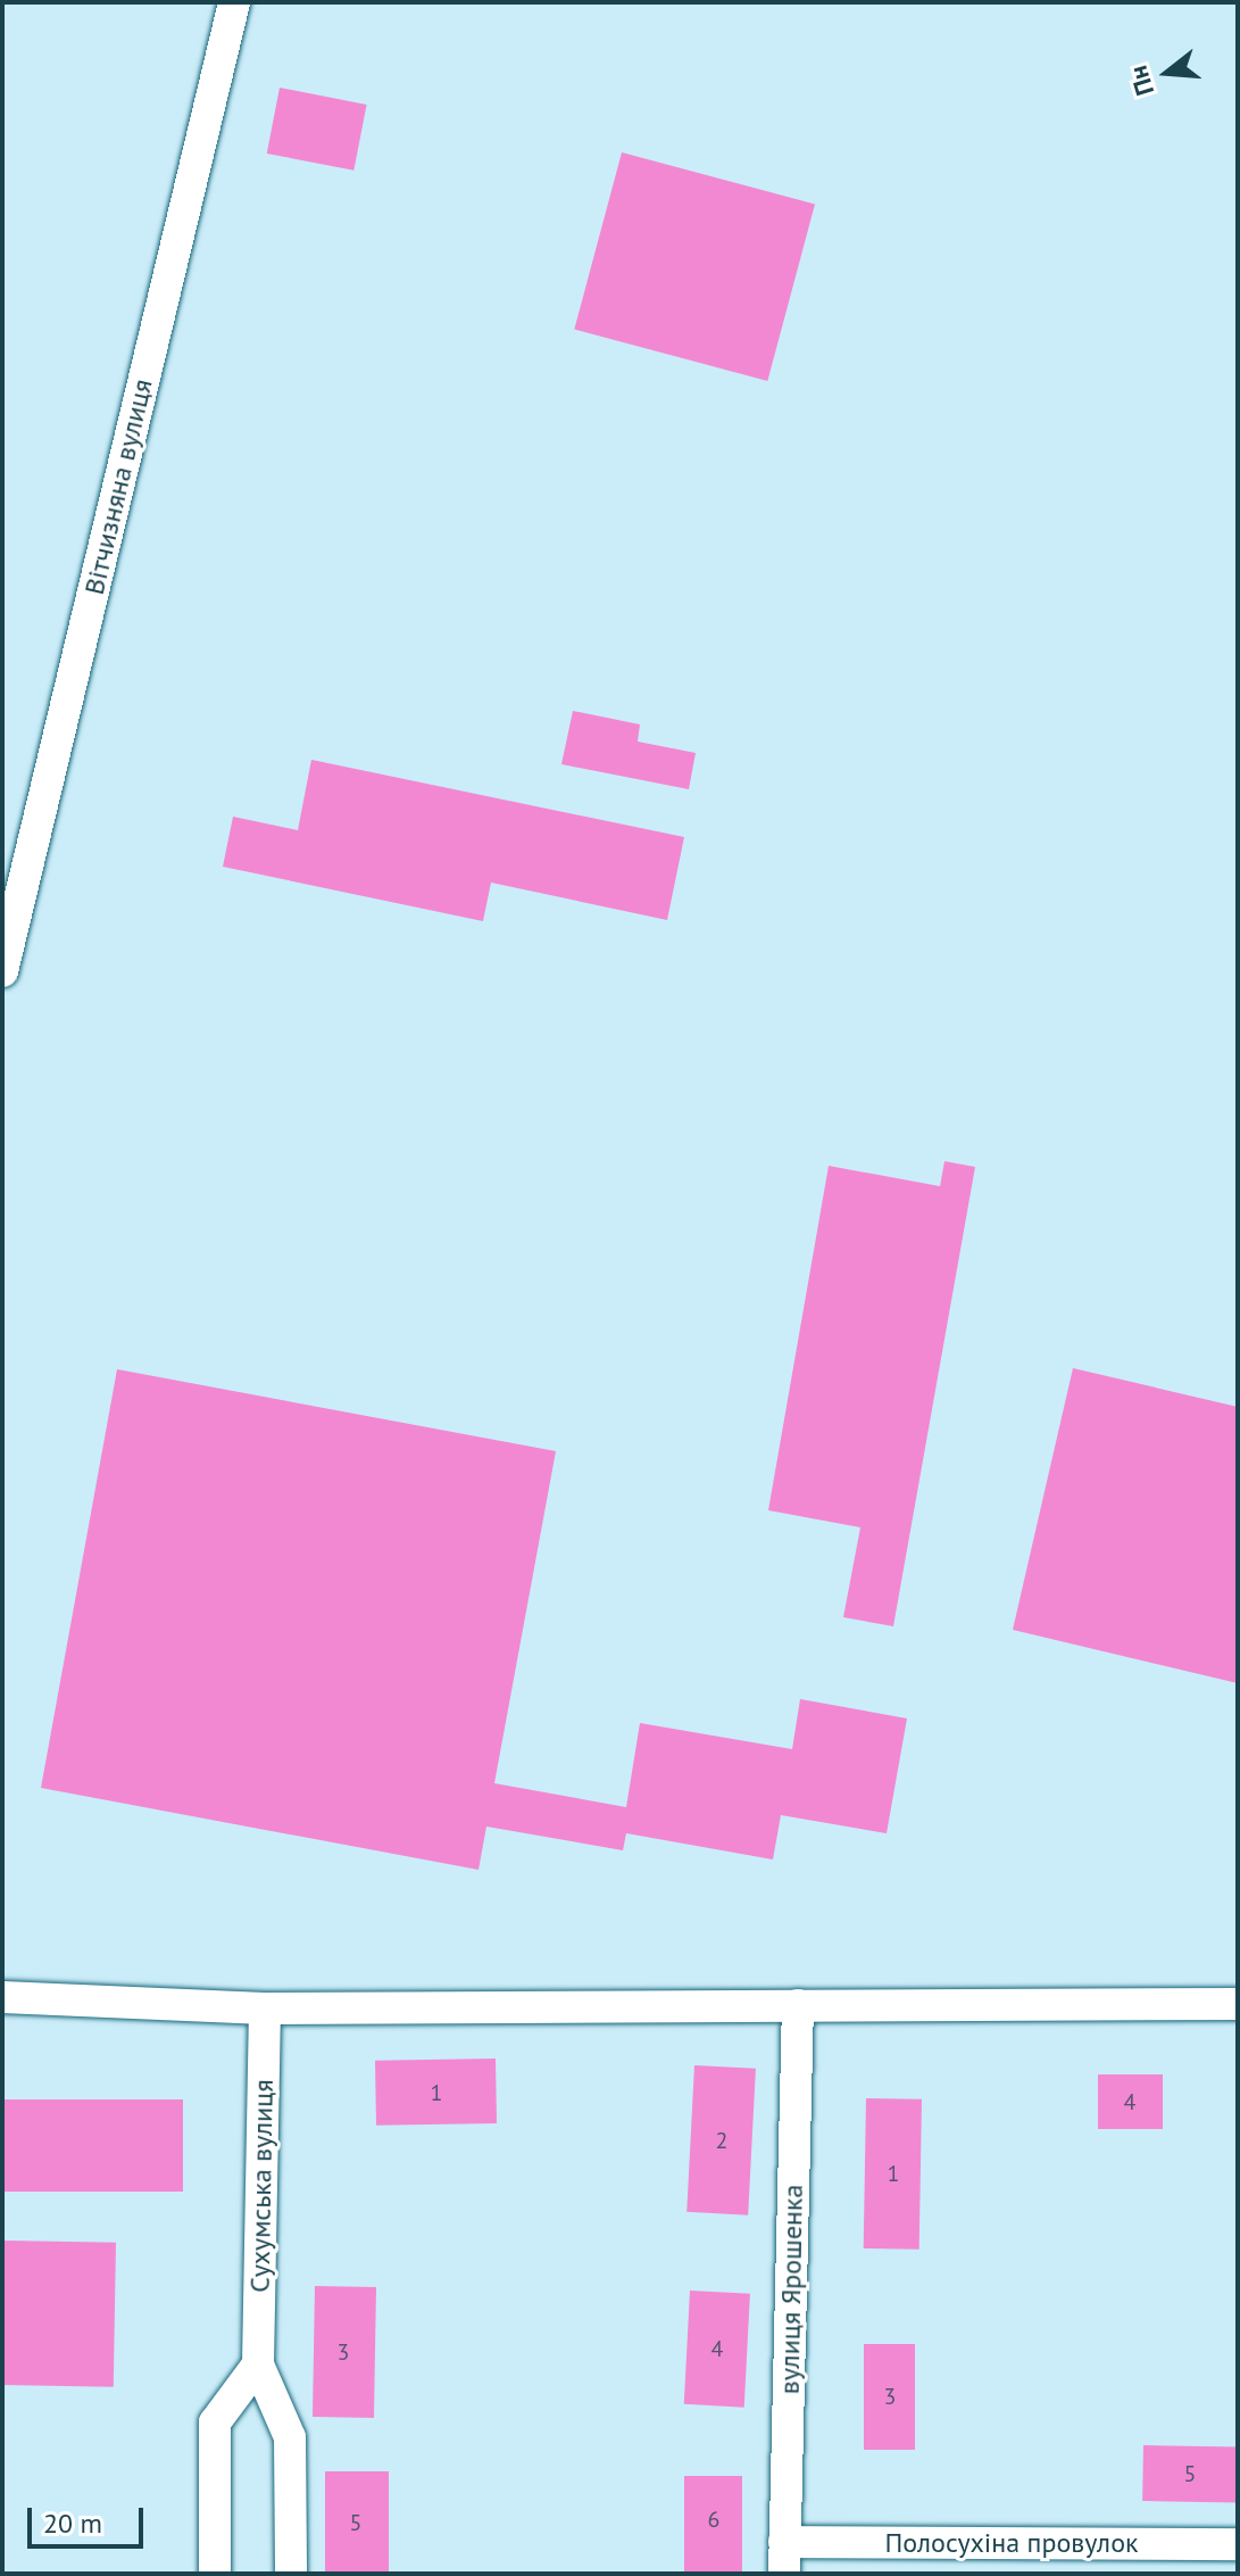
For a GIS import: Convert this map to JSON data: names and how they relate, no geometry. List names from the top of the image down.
{
  "streets": {
    "street": [
      "Вітчизняна вулиця",
      "Сухумська вулиця",
      "вулиця Ярошенка",
      "Полосухіна провулок"
    ]
  },
  "crossings": [
    ["вулиця Ярошенка", "Полосухіна провулок"]
  ],
  "house_numbers": [
    "1",
    "4",
    "2",
    "1",
    "4",
    "3",
    "3",
    "5",
    "6",
    "5"
  ],
  "scale_bar": "20 m",
  "north": "left"
}
